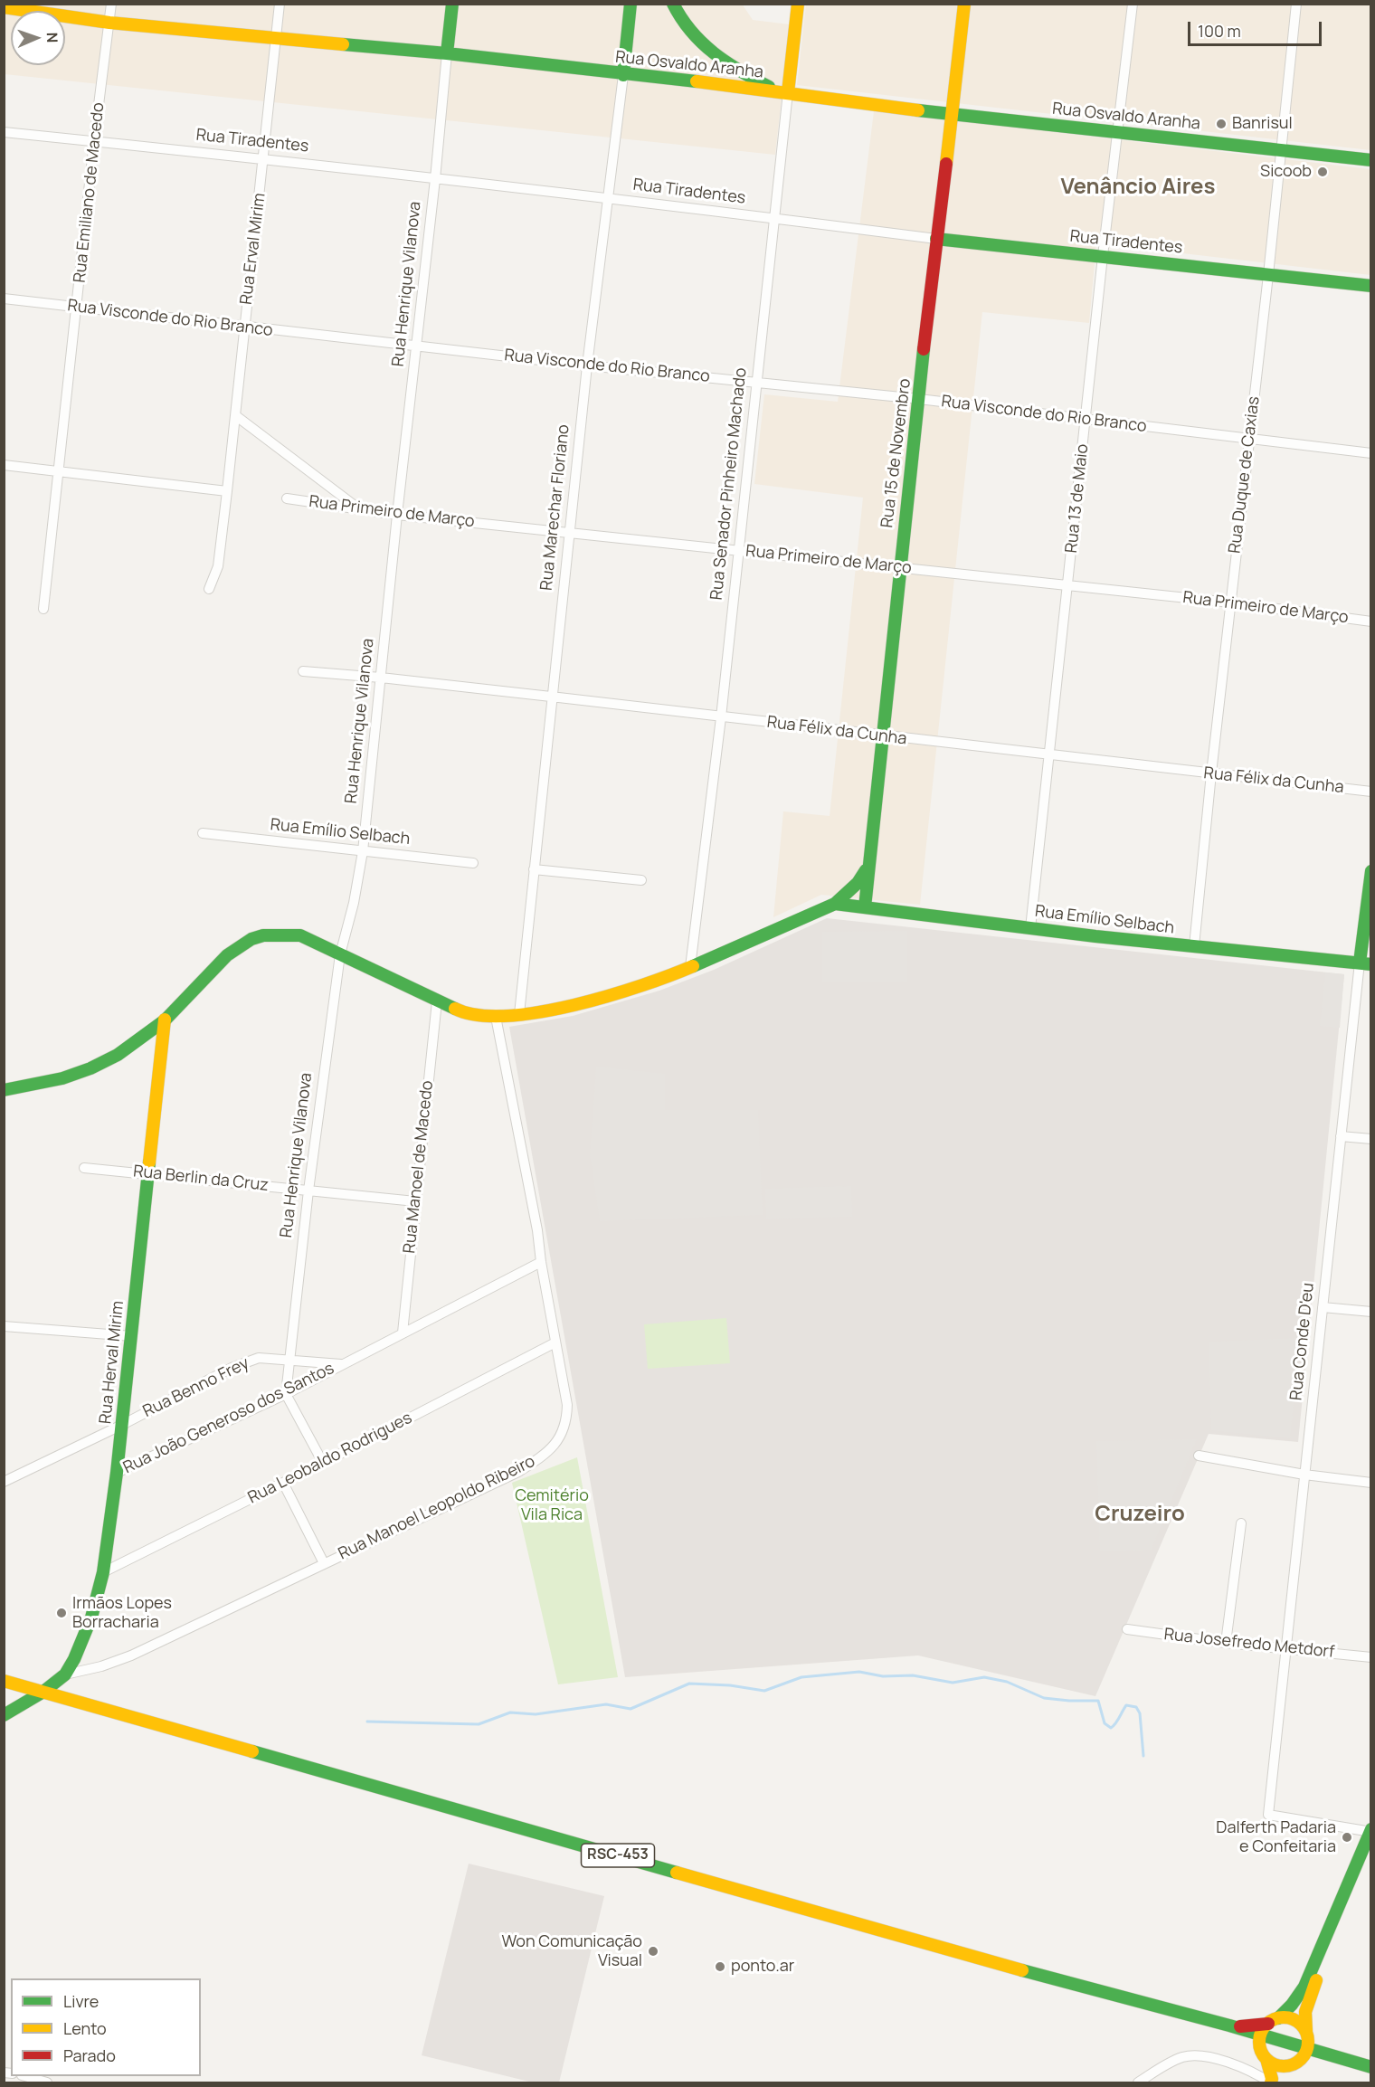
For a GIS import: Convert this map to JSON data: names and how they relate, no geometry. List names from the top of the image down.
{
  "streets": {
    "main road": [
      "Rua Osvaldo Aranha",
      "Rua Tiradentes",
      "Rua Henrique Vilanova",
      "Rua 15 de Novembro",
      "Rua Senador Pinheiro Machado",
      "Rua Marechar Floriano",
      "Rua Emílio Selbach",
      "Rua Conde D'eu",
      "Rua Herval Mirim",
      "RSC-453"
    ],
    "street": [
      "Rua Emiliano de Macedo",
      "Rua Erval Mirim",
      "Rua Visconde do Rio Branco",
      "Rua Duque de Caxias",
      "Rua 13 de Maio",
      "Rua Primeiro de Março",
      "Rua Félix da Cunha",
      "Rua Manoel de Macedo",
      "Rua Berlin da Cruz",
      "Rua Benno Frey",
      "Rua João Generoso dos Santos",
      "Rua Leobaldo Rodrigues",
      "Rua Manoel Leopoldo Ribeiro",
      "Rua Josefredo Metdorf"
    ]
  },
  "crossings": [
    ["Rua Osvaldo Aranha", "Rua Emiliano de Macedo"],
    ["Rua Osvaldo Aranha", "Rua Erval Mirim"],
    ["Rua Osvaldo Aranha", "Rua Henrique Vilanova"],
    ["Rua Osvaldo Aranha", "Rua 15 de Novembro"],
    ["Rua Osvaldo Aranha", "Rua Duque de Caxias"],
    ["Rua Osvaldo Aranha", "Rua Senador Pinheiro Machado"],
    ["Rua Osvaldo Aranha", "Rua 13 de Maio"],
    ["Rua Osvaldo Aranha", "Rua Marechar Floriano"],
    ["Rua Tiradentes", "Rua Emiliano de Macedo"],
    ["Rua Tiradentes", "Rua Erval Mirim"],
    ["Rua Tiradentes", "Rua Henrique Vilanova"],
    ["Rua Tiradentes", "Rua 15 de Novembro"],
    ["Rua Tiradentes", "Rua Duque de Caxias"],
    ["Rua Tiradentes", "Rua Senador Pinheiro Machado"],
    ["Rua Tiradentes", "Rua 13 de Maio"],
    ["Rua Tiradentes", "Rua Marechar Floriano"],
    ["Rua Emiliano de Macedo", "Rua Visconde do Rio Branco"],
    ["Rua Erval Mirim", "Rua Visconde do Rio Branco"],
    ["Rua Henrique Vilanova", "Rua Visconde do Rio Branco"],
    ["Rua Henrique Vilanova", "Rua Primeiro de Março"],
    ["Rua Henrique Vilanova", "Rua Félix da Cunha"],
    ["Rua Henrique Vilanova", "Rua Emílio Selbach"],
    ["Rua Henrique Vilanova", "Rua Berlin da Cruz"],
    ["Rua Henrique Vilanova", "Rua Benno Frey"],
    ["Rua Henrique Vilanova", "Rua João Generoso dos Santos"],
    ["Rua Visconde do Rio Branco", "Rua 15 de Novembro"],
    ["Rua Visconde do Rio Branco", "Rua Duque de Caxias"],
    ["Rua Visconde do Rio Branco", "Rua Senador Pinheiro Machado"],
    ["Rua Visconde do Rio Branco", "Rua 13 de Maio"],
    ["Rua Visconde do Rio Branco", "Rua Marechar Floriano"],
    ["Rua 15 de Novembro", "Rua Primeiro de Março"],
    ["Rua 15 de Novembro", "Rua Félix da Cunha"],
    ["Rua 15 de Novembro", "Rua Emílio Selbach"],
    ["Rua Duque de Caxias", "Rua Primeiro de Março"],
    ["Rua Duque de Caxias", "Rua Félix da Cunha"],
    ["Rua Duque de Caxias", "Rua Emílio Selbach"],
    ["Rua Senador Pinheiro Machado", "Rua Primeiro de Março"],
    ["Rua Senador Pinheiro Machado", "Rua Félix da Cunha"],
    ["Rua 13 de Maio", "Rua Primeiro de Março"],
    ["Rua 13 de Maio", "Rua Félix da Cunha"],
    ["Rua 13 de Maio", "Rua Emílio Selbach"],
    ["Rua Marechar Floriano", "Rua Primeiro de Março"],
    ["Rua Marechar Floriano", "Rua Félix da Cunha"],
    ["Rua Emílio Selbach", "Rua Conde D'eu"],
    ["Rua Manoel de Macedo", "Rua Berlin da Cruz"],
    ["Rua Berlin da Cruz", "Rua Herval Mirim"],
    ["Rua Conde D'eu", "Rua Josefredo Metdorf"],
    ["Rua Herval Mirim", "Rua Benno Frey"],
    ["Rua Herval Mirim", "Rua João Generoso dos Santos"],
    ["Rua Herval Mirim", "Rua Leobaldo Rodrigues"],
    ["Rua Herval Mirim", "Rua Manoel Leopoldo Ribeiro"],
    ["Rua Herval Mirim", "RSC-453"],
    ["Rua Benno Frey", "Rua João Generoso dos Santos"],
    ["Rua Leobaldo Rodrigues", "Rua Manoel Leopoldo Ribeiro"]
  ],
  "districts": ["Venâncio Aires", "Cruzeiro"],
  "parks": ["Cemitério Vila Rica"],
  "places": [
    "Banrisul",
    "Sicoob",
    "Irmãos Lopes Borracharia",
    "Dalferth Padaria e Confeitaria",
    "Won Comunicação Visual",
    "ponto.ar"
  ],
  "legend": ["Livre", "Lento", "Parado"],
  "scale_bar": "100 m",
  "north": "right"
}
